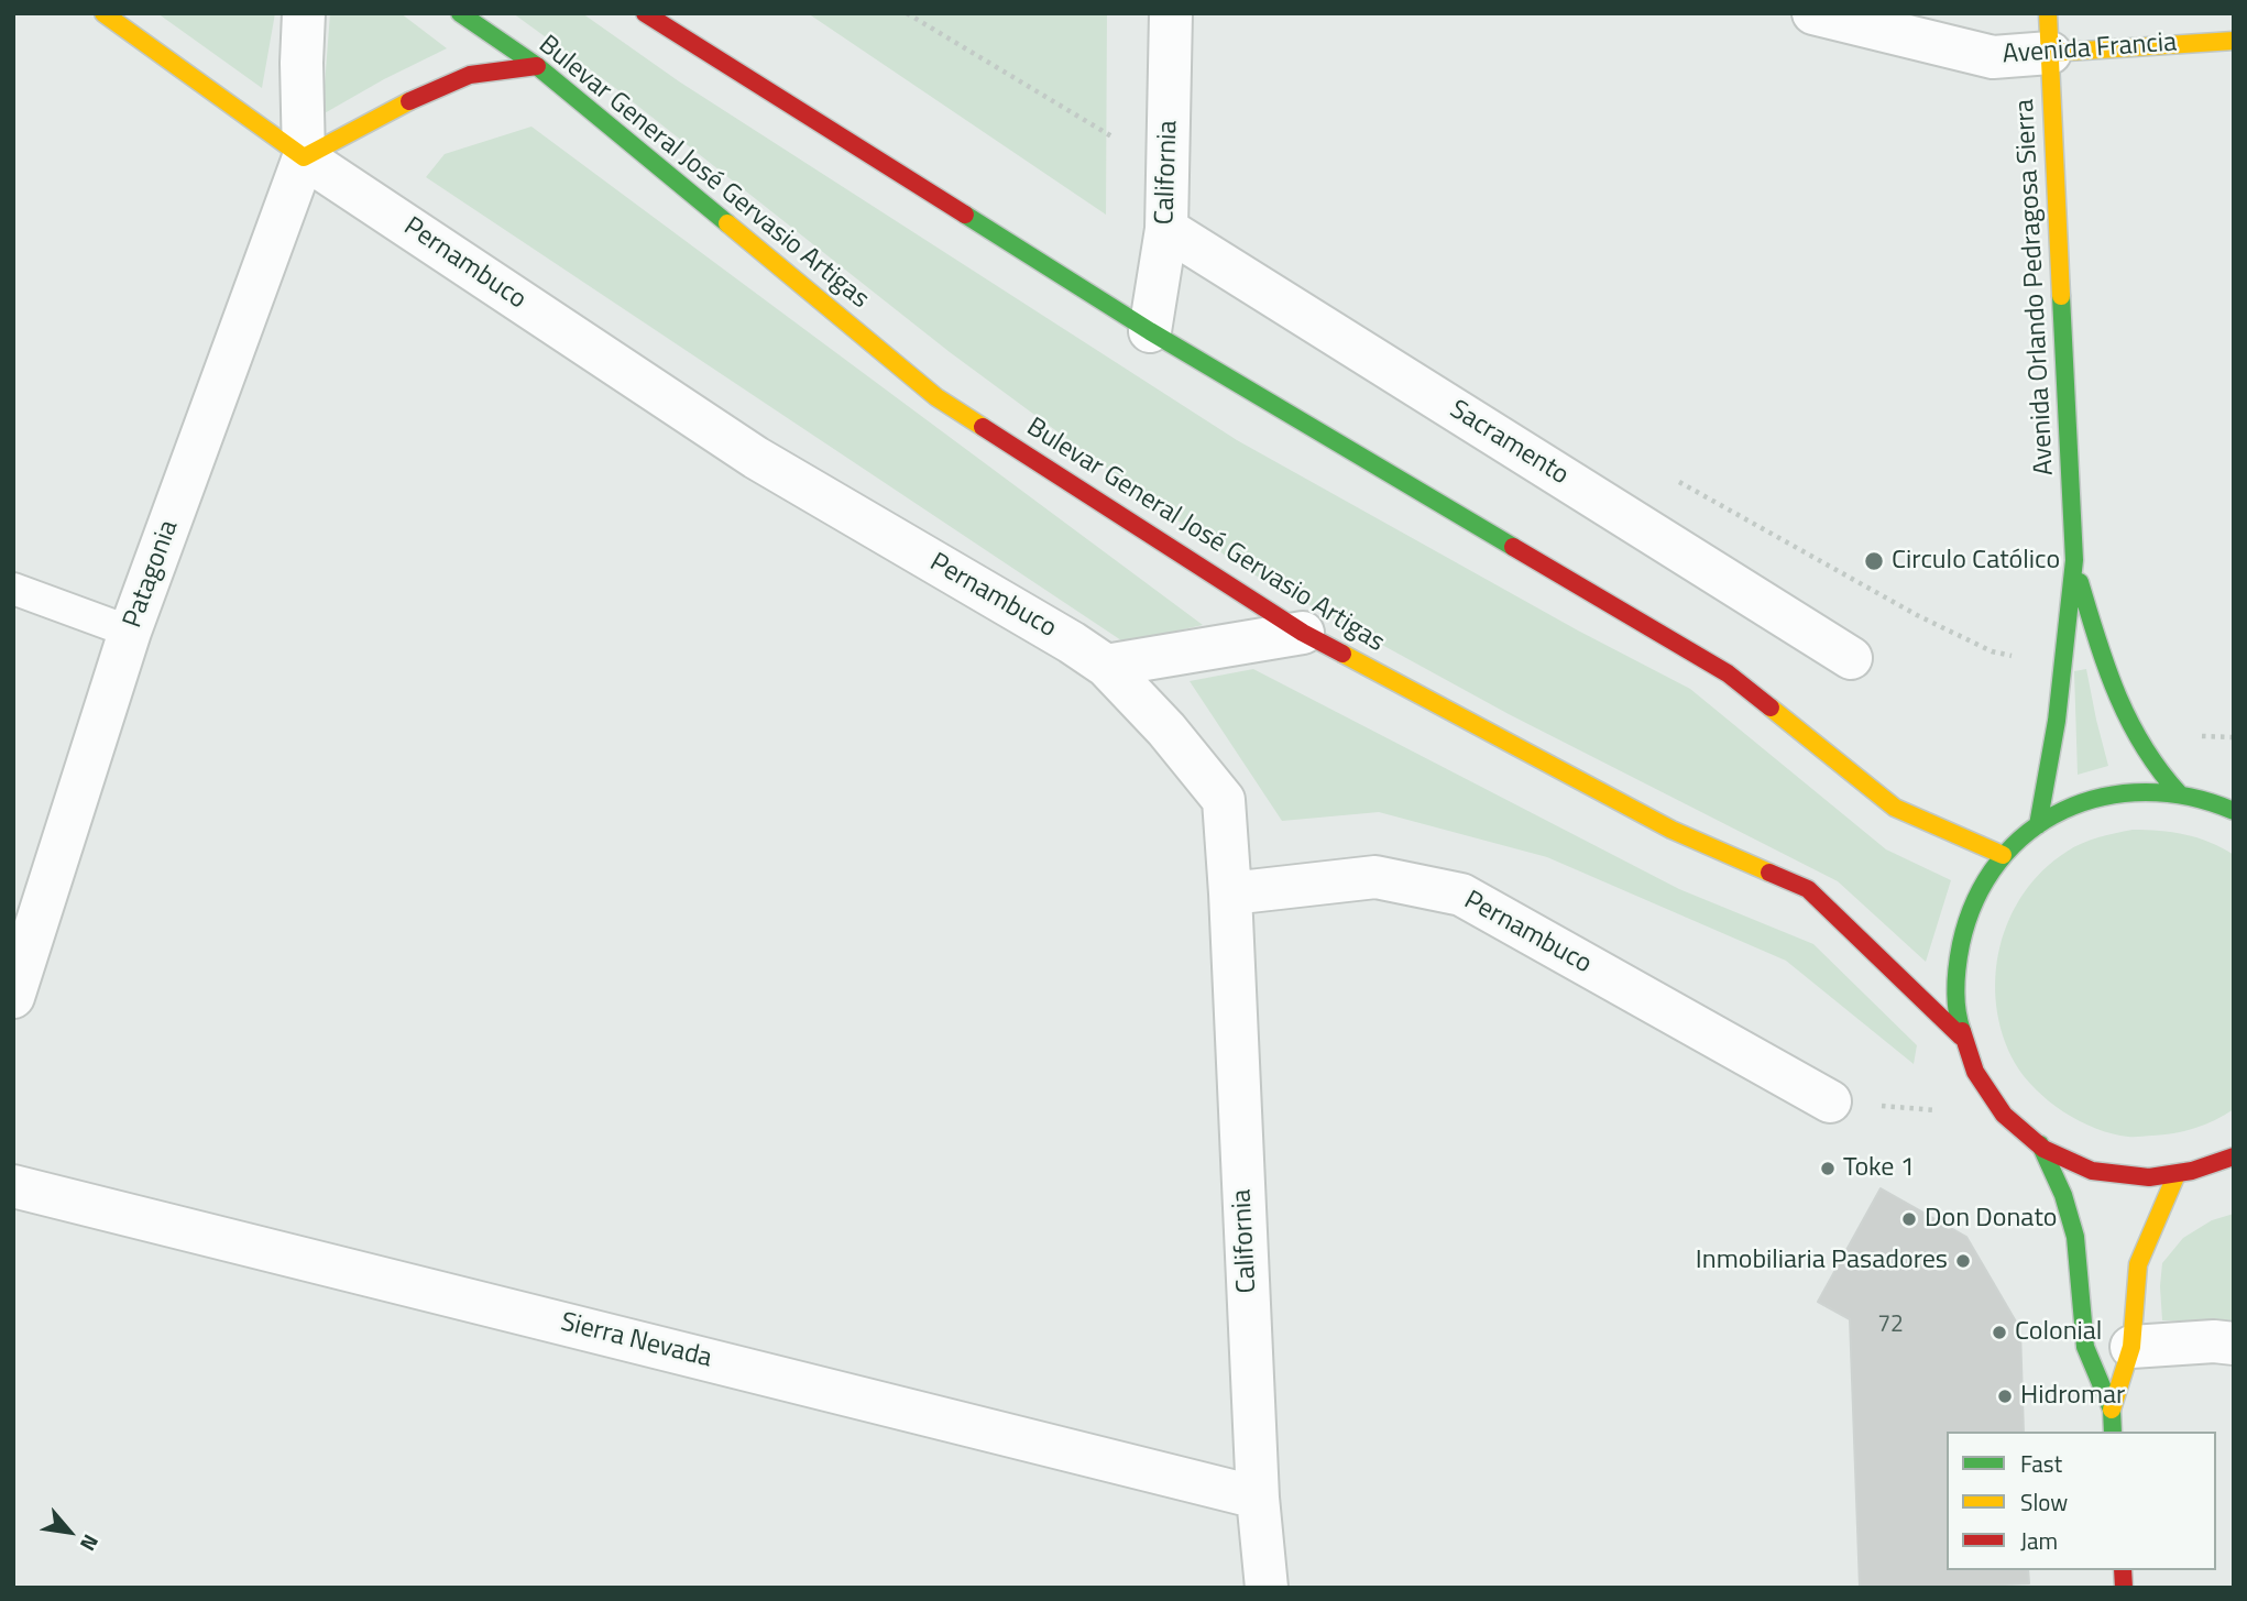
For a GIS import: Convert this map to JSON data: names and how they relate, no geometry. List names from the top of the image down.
{
  "streets": {
    "main road": [
      "Avenida Francia",
      "Bulevar General José Gervasio Artigas",
      "Pernambuco",
      "Avenida Orlando Pedragosa Sierra"
    ],
    "street": [
      "California",
      "Sacramento",
      "Patagonia",
      "Sierra Nevada"
    ]
  },
  "crossings": [
    ["Avenida Francia", "Avenida Orlando Pedragosa Sierra"],
    ["California", "Pernambuco"],
    ["California", "Sacramento"],
    ["California", "Sierra Nevada"],
    ["Pernambuco", "Patagonia"]
  ],
  "places": [
    "Circulo Católico",
    "Toke 1",
    "Don Donato",
    "Inmobiliaria Pasadores",
    "Colonial",
    "Hidromar"
  ],
  "house_numbers": ["72"],
  "legend": ["Fast", "Slow", "Jam"],
  "north": "bottom right"
}
